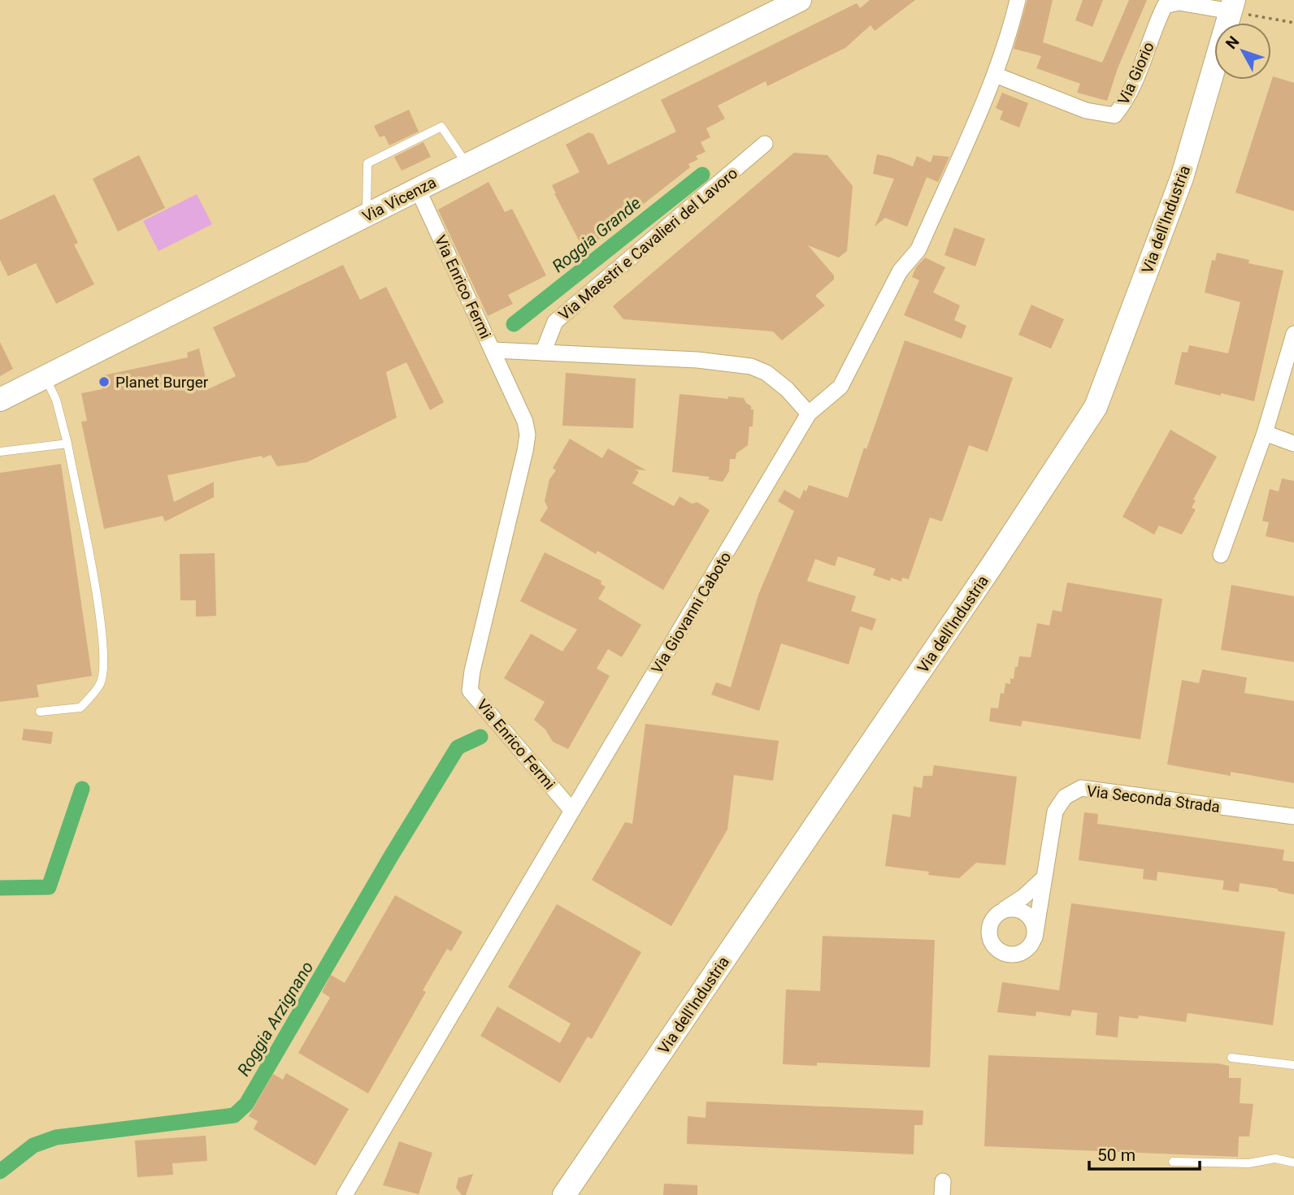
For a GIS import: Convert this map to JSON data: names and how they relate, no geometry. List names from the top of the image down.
{
  "streets": {
    "main road": ["Via Vicenza", "Via dell'Industria"],
    "street": [
      "Via Giorio",
      "Via Maestri e Cavalieri del Lavoro",
      "Via Enrico Fermi",
      "Via Giovanni Caboto",
      "Via Seconda Strada"
    ]
  },
  "crossings": [
    ["Via Giorio", "Via dell'Industria"],
    ["Via Giorio", "Via Giovanni Caboto"],
    ["Via Vicenza", "Via Enrico Fermi"],
    ["Via Enrico Fermi", "Via Giovanni Caboto"]
  ],
  "water": ["Roggia Grande", "Roggia Arzignano"],
  "places": ["Planet Burger"],
  "scale_bar": "50 m",
  "north": "top left"
}
